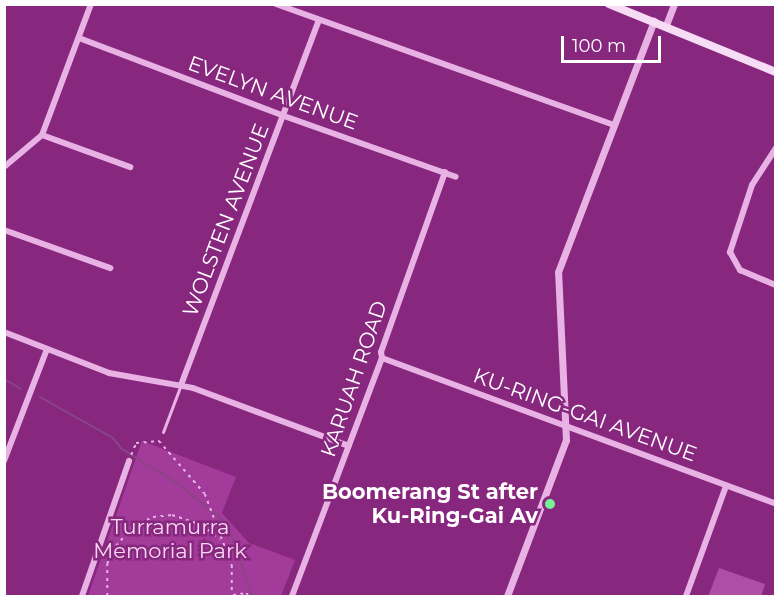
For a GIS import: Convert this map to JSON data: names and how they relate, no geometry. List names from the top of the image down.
{
  "streets": {
    "street": [
      "EVELYN AVENUE",
      "WOLSTEN AVENUE",
      "KARUAH ROAD",
      "KU-RING-GAI AVENUE"
    ]
  },
  "crossings": [
    ["EVELYN AVENUE", "WOLSTEN AVENUE"],
    ["EVELYN AVENUE", "KARUAH ROAD"],
    ["KARUAH ROAD", "KU-RING-GAI AVENUE"]
  ],
  "parks": ["Turramurra Memorial Park"],
  "places": ["Boomerang St after Ku-Ring-Gai Av"],
  "scale_bar": "100 m"
}
